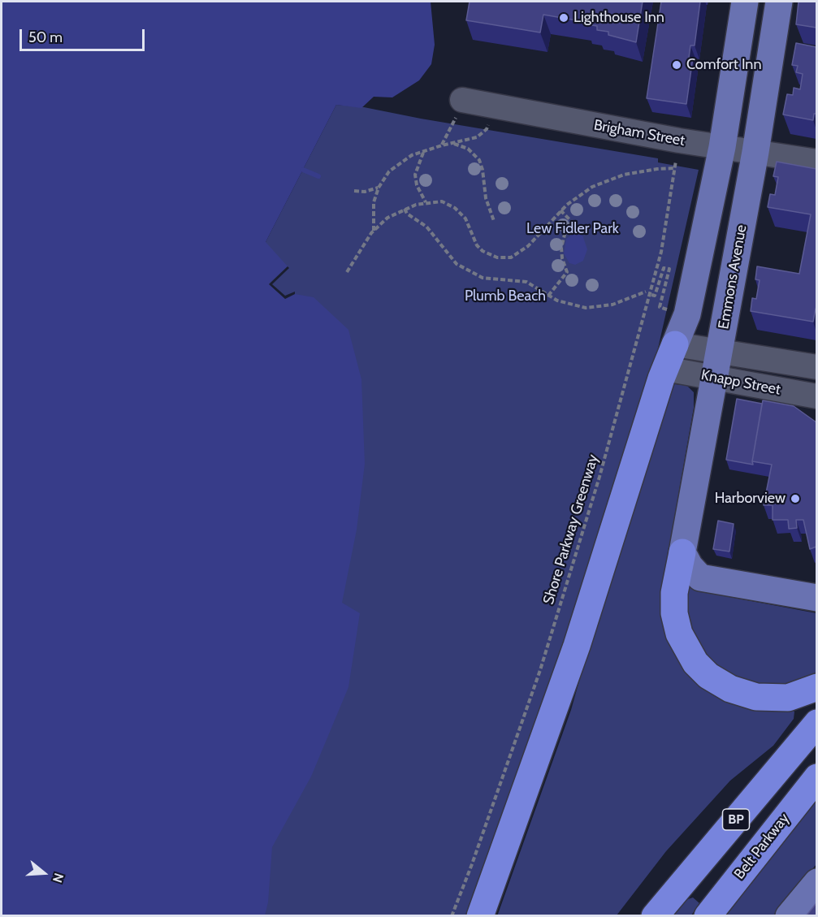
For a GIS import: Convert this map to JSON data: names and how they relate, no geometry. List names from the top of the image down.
{
  "streets": {
    "highway": ["BP", "Belt Parkway"],
    "main road": ["Emmons Avenue"],
    "street": ["Brigham Street", "Knapp Street"],
    "path": ["Shore Parkway Greenway"]
  },
  "crossings": [
    ["Brigham Street", "Emmons Avenue"],
    ["Brigham Street", "Shore Parkway Greenway"],
    ["Emmons Avenue", "Knapp Street"]
  ],
  "parks": ["Lew Fidler Park", "Plumb Beach"],
  "places": ["Lighthouse Inn", "Comfort Inn", "Harborview"],
  "scale_bar": "50 m",
  "north": "right"
}
